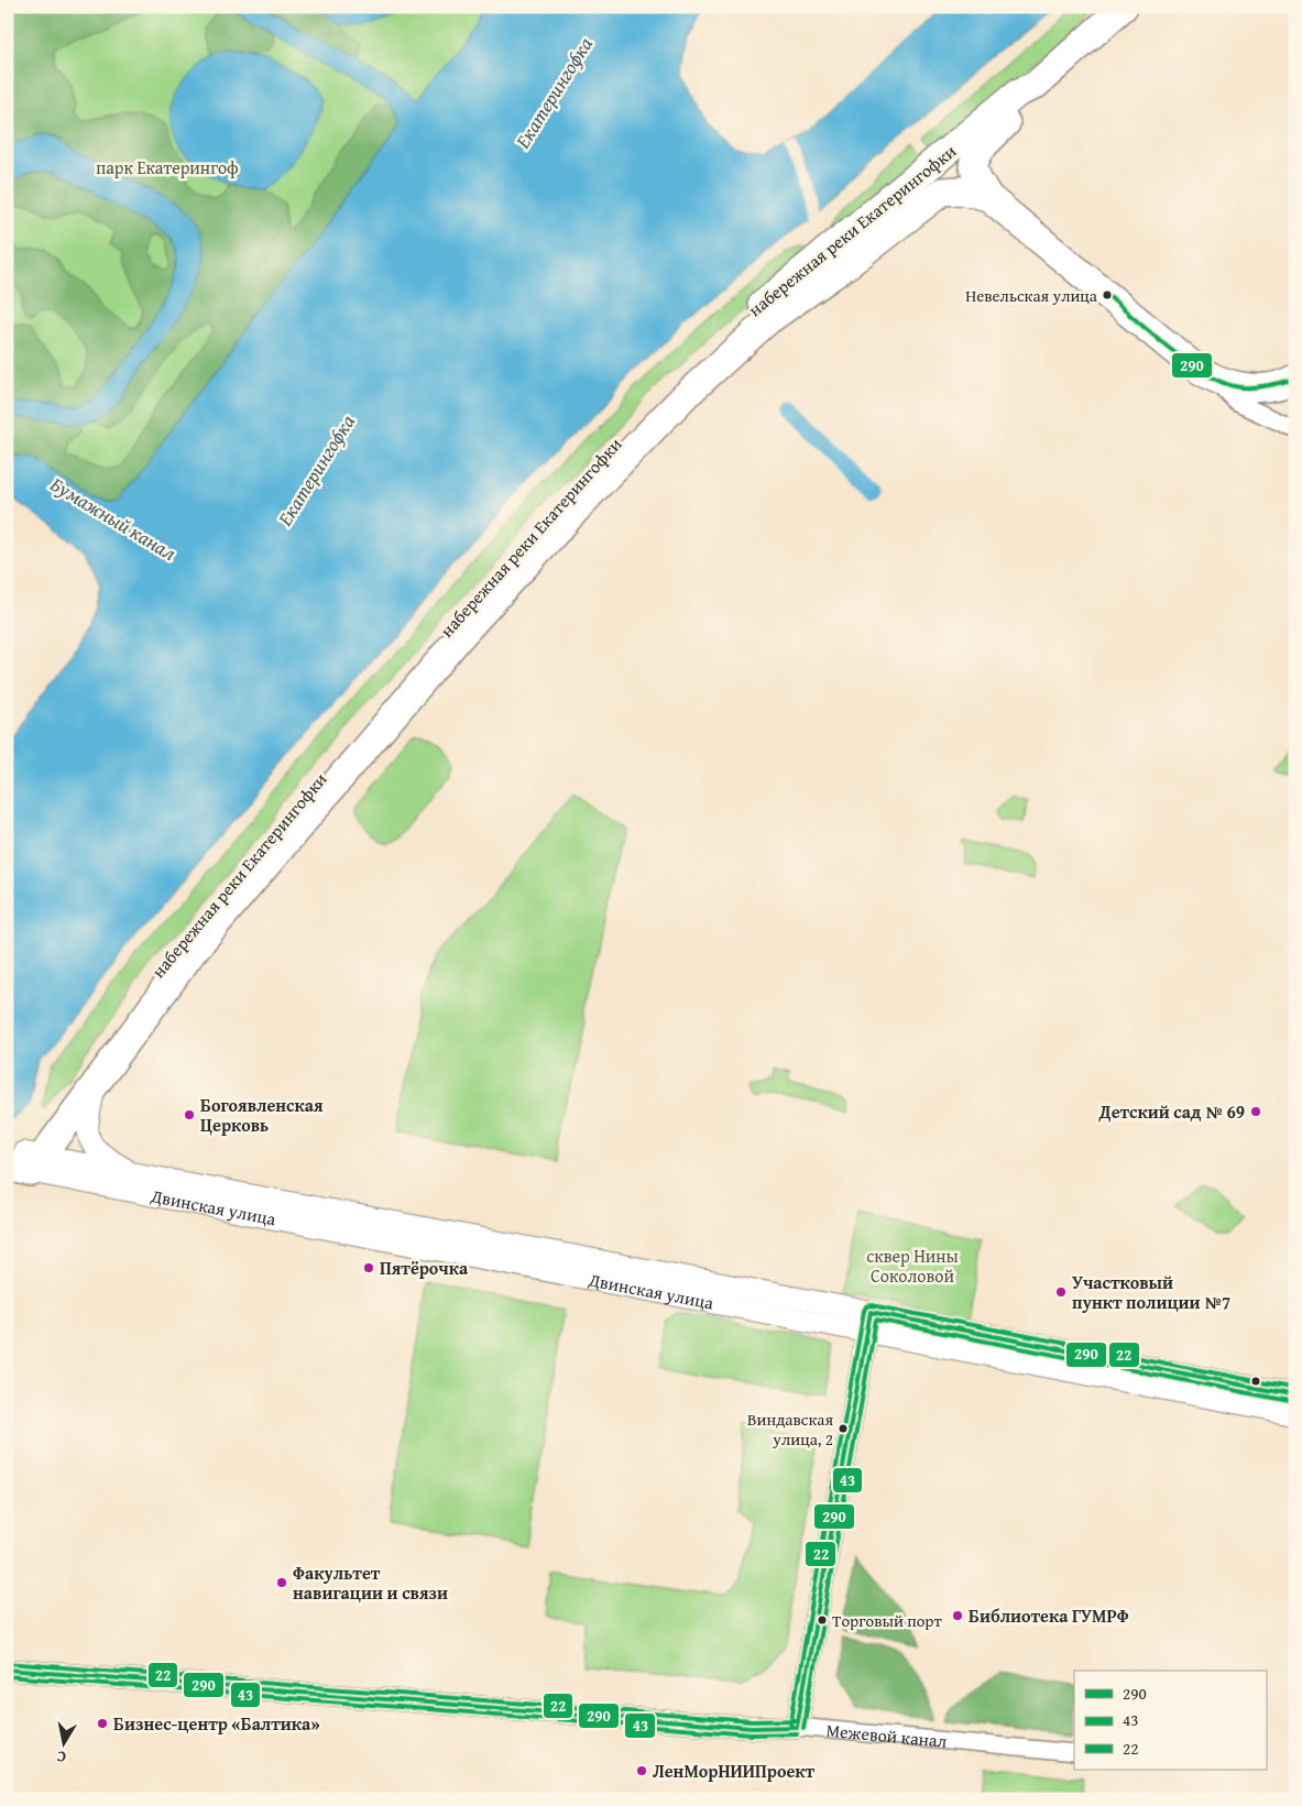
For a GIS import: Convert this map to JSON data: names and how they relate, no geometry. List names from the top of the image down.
{
  "streets": {
    "main road": ["набережная реки Екатерингофки"],
    "street": ["Двинская улица", "Межевой канал"]
  },
  "crossings": [
    ["набережная реки Екатерингофки", "Двинская улица"]
  ],
  "water": ["Екатерингофка", "Бумажный канал"],
  "parks": ["парк Екатерингоф", "сквер Нины Соколовой"],
  "places": [
    "Невельская улица",
    "Детский сад № 69",
    "Богоявленская Церковь",
    "Пятёрочка",
    "Участковый пункт полиции №7",
    "Виндавская улица, 2",
    "Факультет навигации и связи",
    "Библиотека ГУМРФ",
    "Торговый порт",
    "Бизнес-центр «Балтика»",
    "ЛенМорНИИПроект"
  ],
  "lines": ["transit line 290", "transit line 22", "transit line 43"],
  "legend": ["290", "43", "22"],
  "north": "bottom"
}
